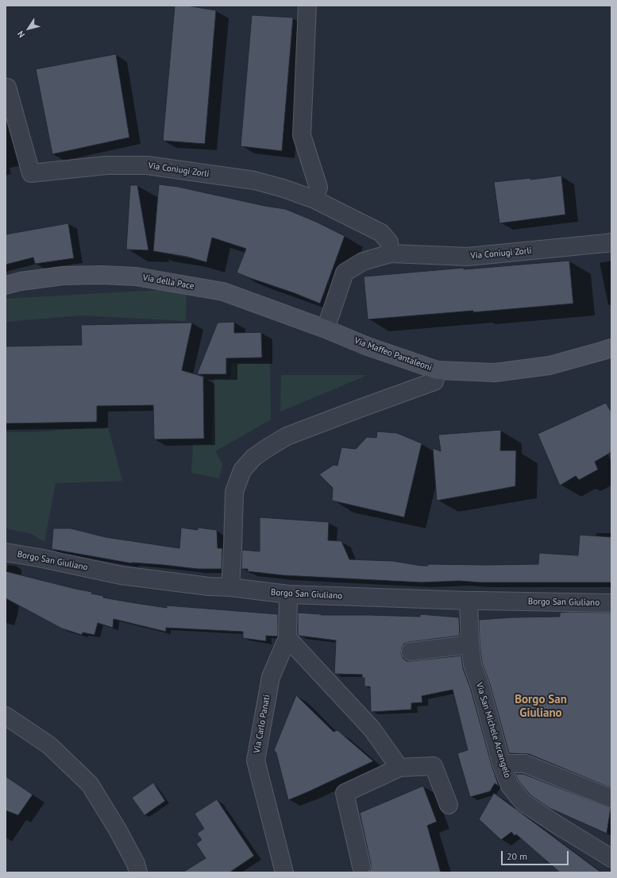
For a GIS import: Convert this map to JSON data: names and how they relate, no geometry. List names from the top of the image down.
{
  "streets": {
    "main road": ["Via della Pace", "Via Maffeo Pantaleoni"],
    "street": [
      "Via Coniugi Zorli",
      "Borgo San Giuliano",
      "Via Carlo Panati",
      "Via San Michele Arcangelo"
    ]
  },
  "crossings": [
    ["Via Coniugi Zorli", "Via della Pace"],
    ["Via Coniugi Zorli", "Via Maffeo Pantaleoni"],
    ["Via della Pace", "Via Maffeo Pantaleoni"],
    ["Borgo San Giuliano", "Via Carlo Panati"],
    ["Borgo San Giuliano", "Via San Michele Arcangelo"]
  ],
  "districts": ["Borgo San Giuliano"],
  "scale_bar": "20 m",
  "north": "bottom left"
}
